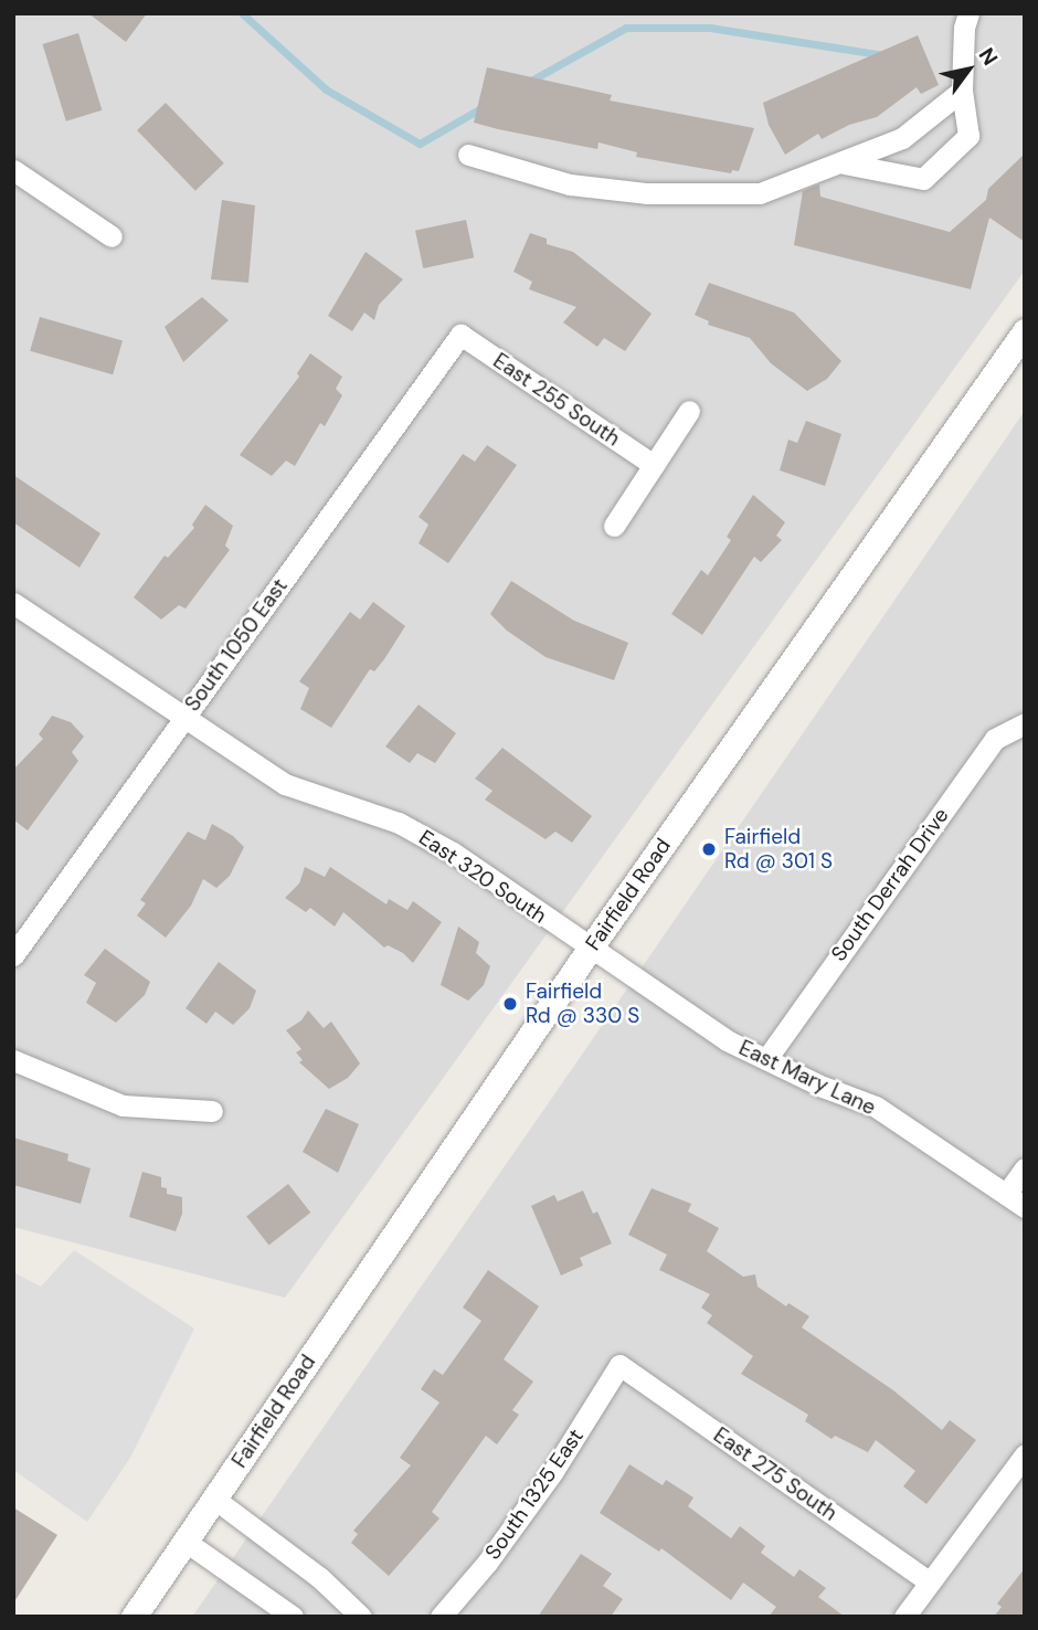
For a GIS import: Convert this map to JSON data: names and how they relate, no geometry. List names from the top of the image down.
{
  "streets": {
    "street": [
      "East 255 South",
      "South 1050 East",
      "East 320 South",
      "South Derrah Drive",
      "Fairfield Road",
      "East Mary Lane",
      "East 275 South",
      "South 1325 East"
    ]
  },
  "crossings": [
    ["East 255 South", "South 1050 East"],
    ["South 1050 East", "East 320 South"],
    ["East 320 South", "Fairfield Road"],
    ["East 320 South", "East Mary Lane"],
    ["South Derrah Drive", "East Mary Lane"],
    ["Fairfield Road", "East Mary Lane"],
    ["East 275 South", "South 1325 East"]
  ],
  "places": ["Fairfield Rd @ 301 S", "Fairfield Rd @ 330 S"],
  "north": "top right"
}
